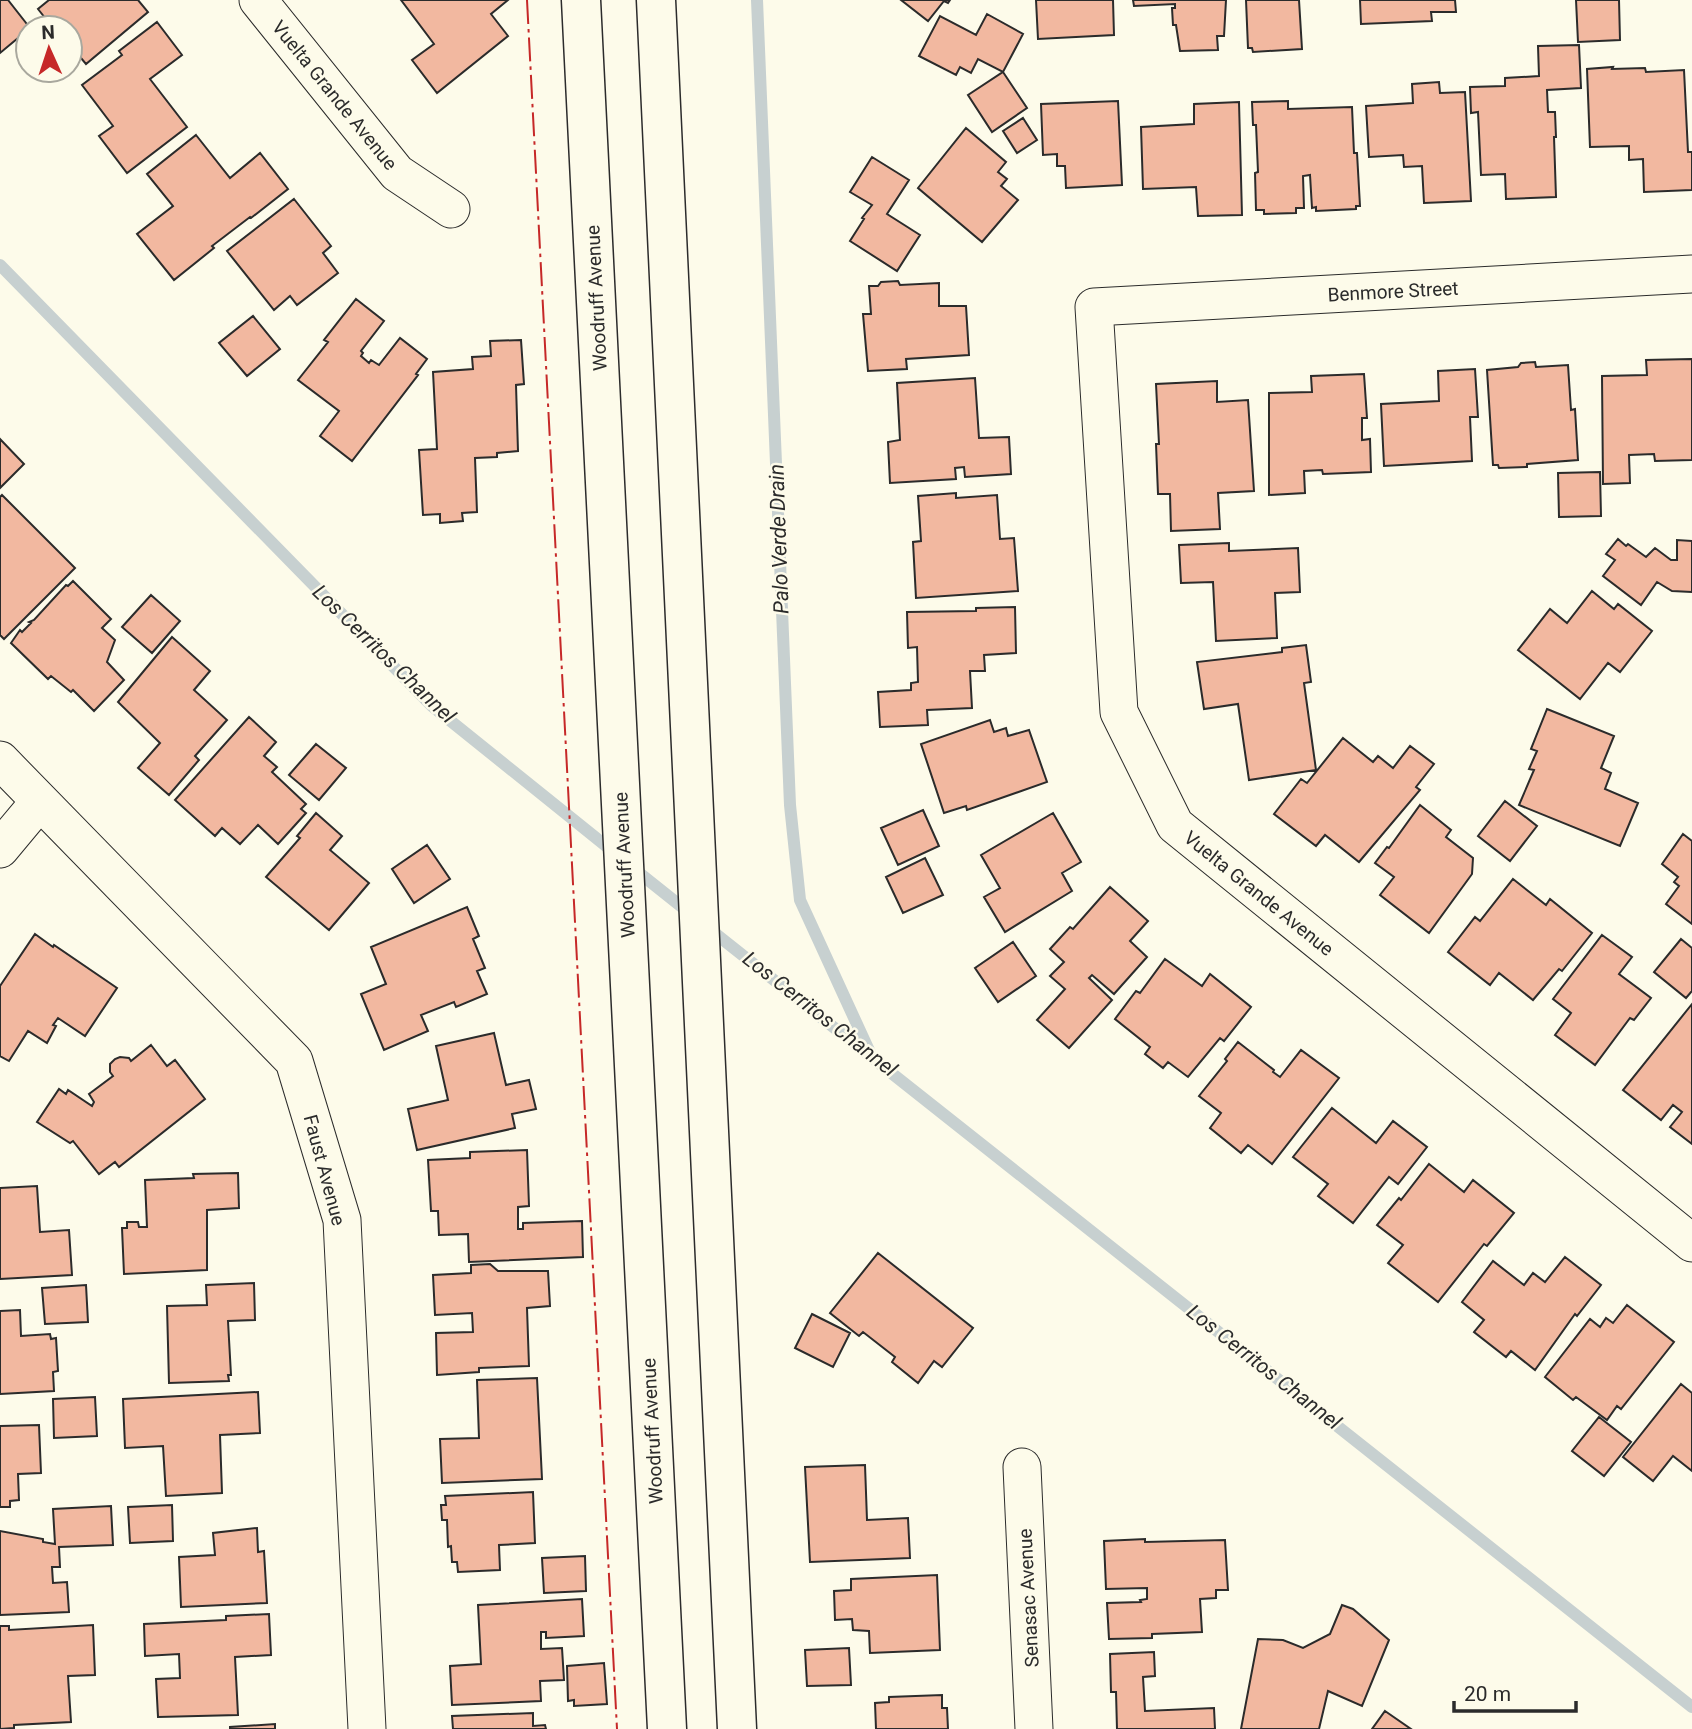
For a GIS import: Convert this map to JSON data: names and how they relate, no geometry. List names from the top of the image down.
{
  "streets": {
    "main road": ["Woodruff Avenue"],
    "street": [
      "Vuelta Grande Avenue",
      "Benmore Street",
      "Faust Avenue",
      "Senasac Avenue"
    ]
  },
  "crossings": [
    ["Vuelta Grande Avenue", "Benmore Street"]
  ],
  "water": ["Palo Verde Drain", "Los Cerritos Channel"],
  "scale_bar": "20 m",
  "north": "top"
}
